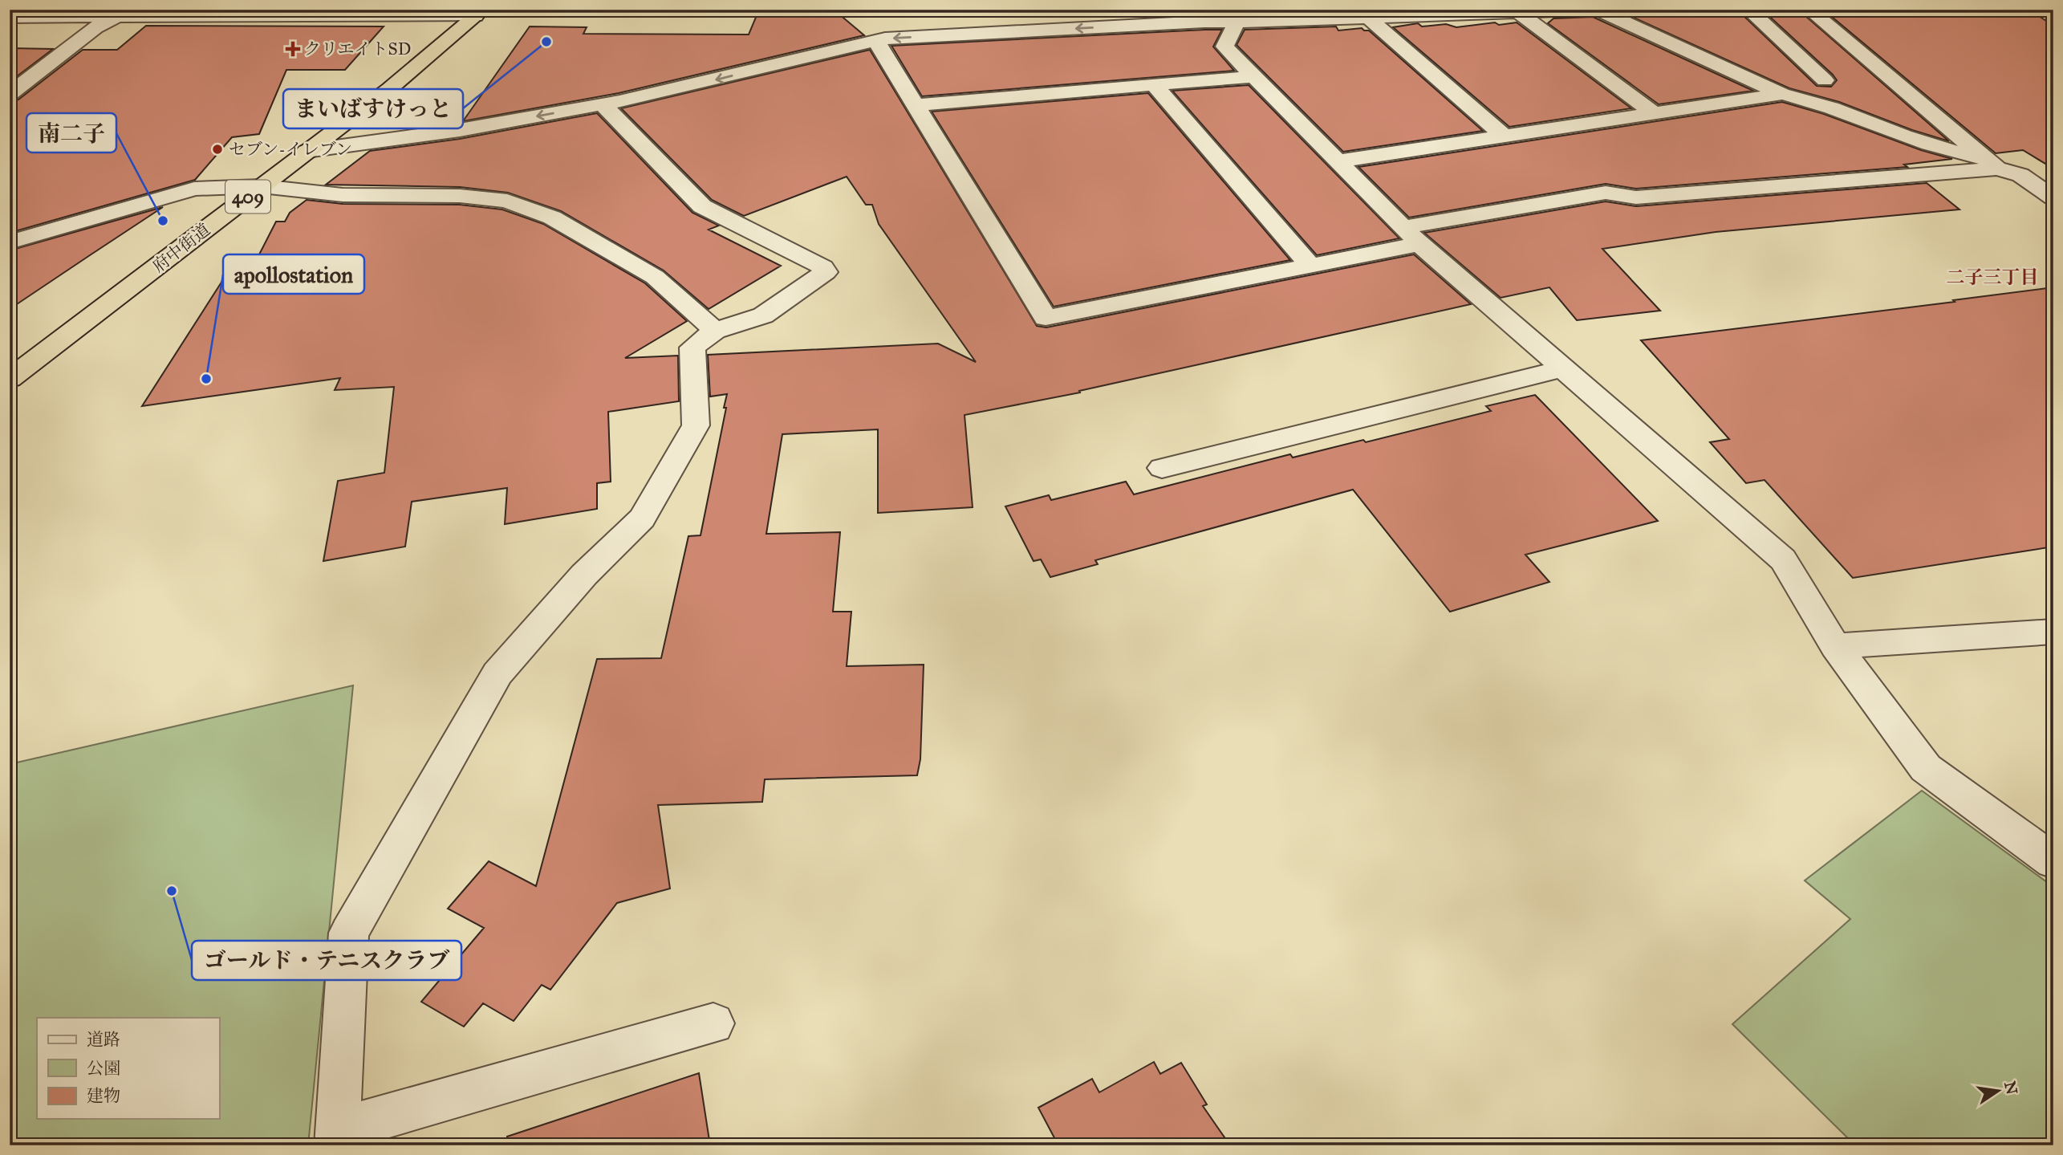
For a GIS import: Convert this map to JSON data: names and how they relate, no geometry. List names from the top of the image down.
{
  "streets": {
    "highway": ["409", "府中街道"]
  },
  "districts": ["二子三丁目"],
  "places": {
    "other": [
      "まいばすけっと",
      "セブン-イレブン",
      "南二子",
      "apollostation",
      "ゴールド・テニスクラブ"
    ],
    "health": ["クリエイトSD"]
  },
  "legend": ["道路", "公園", "建物"],
  "north": "right"
}
